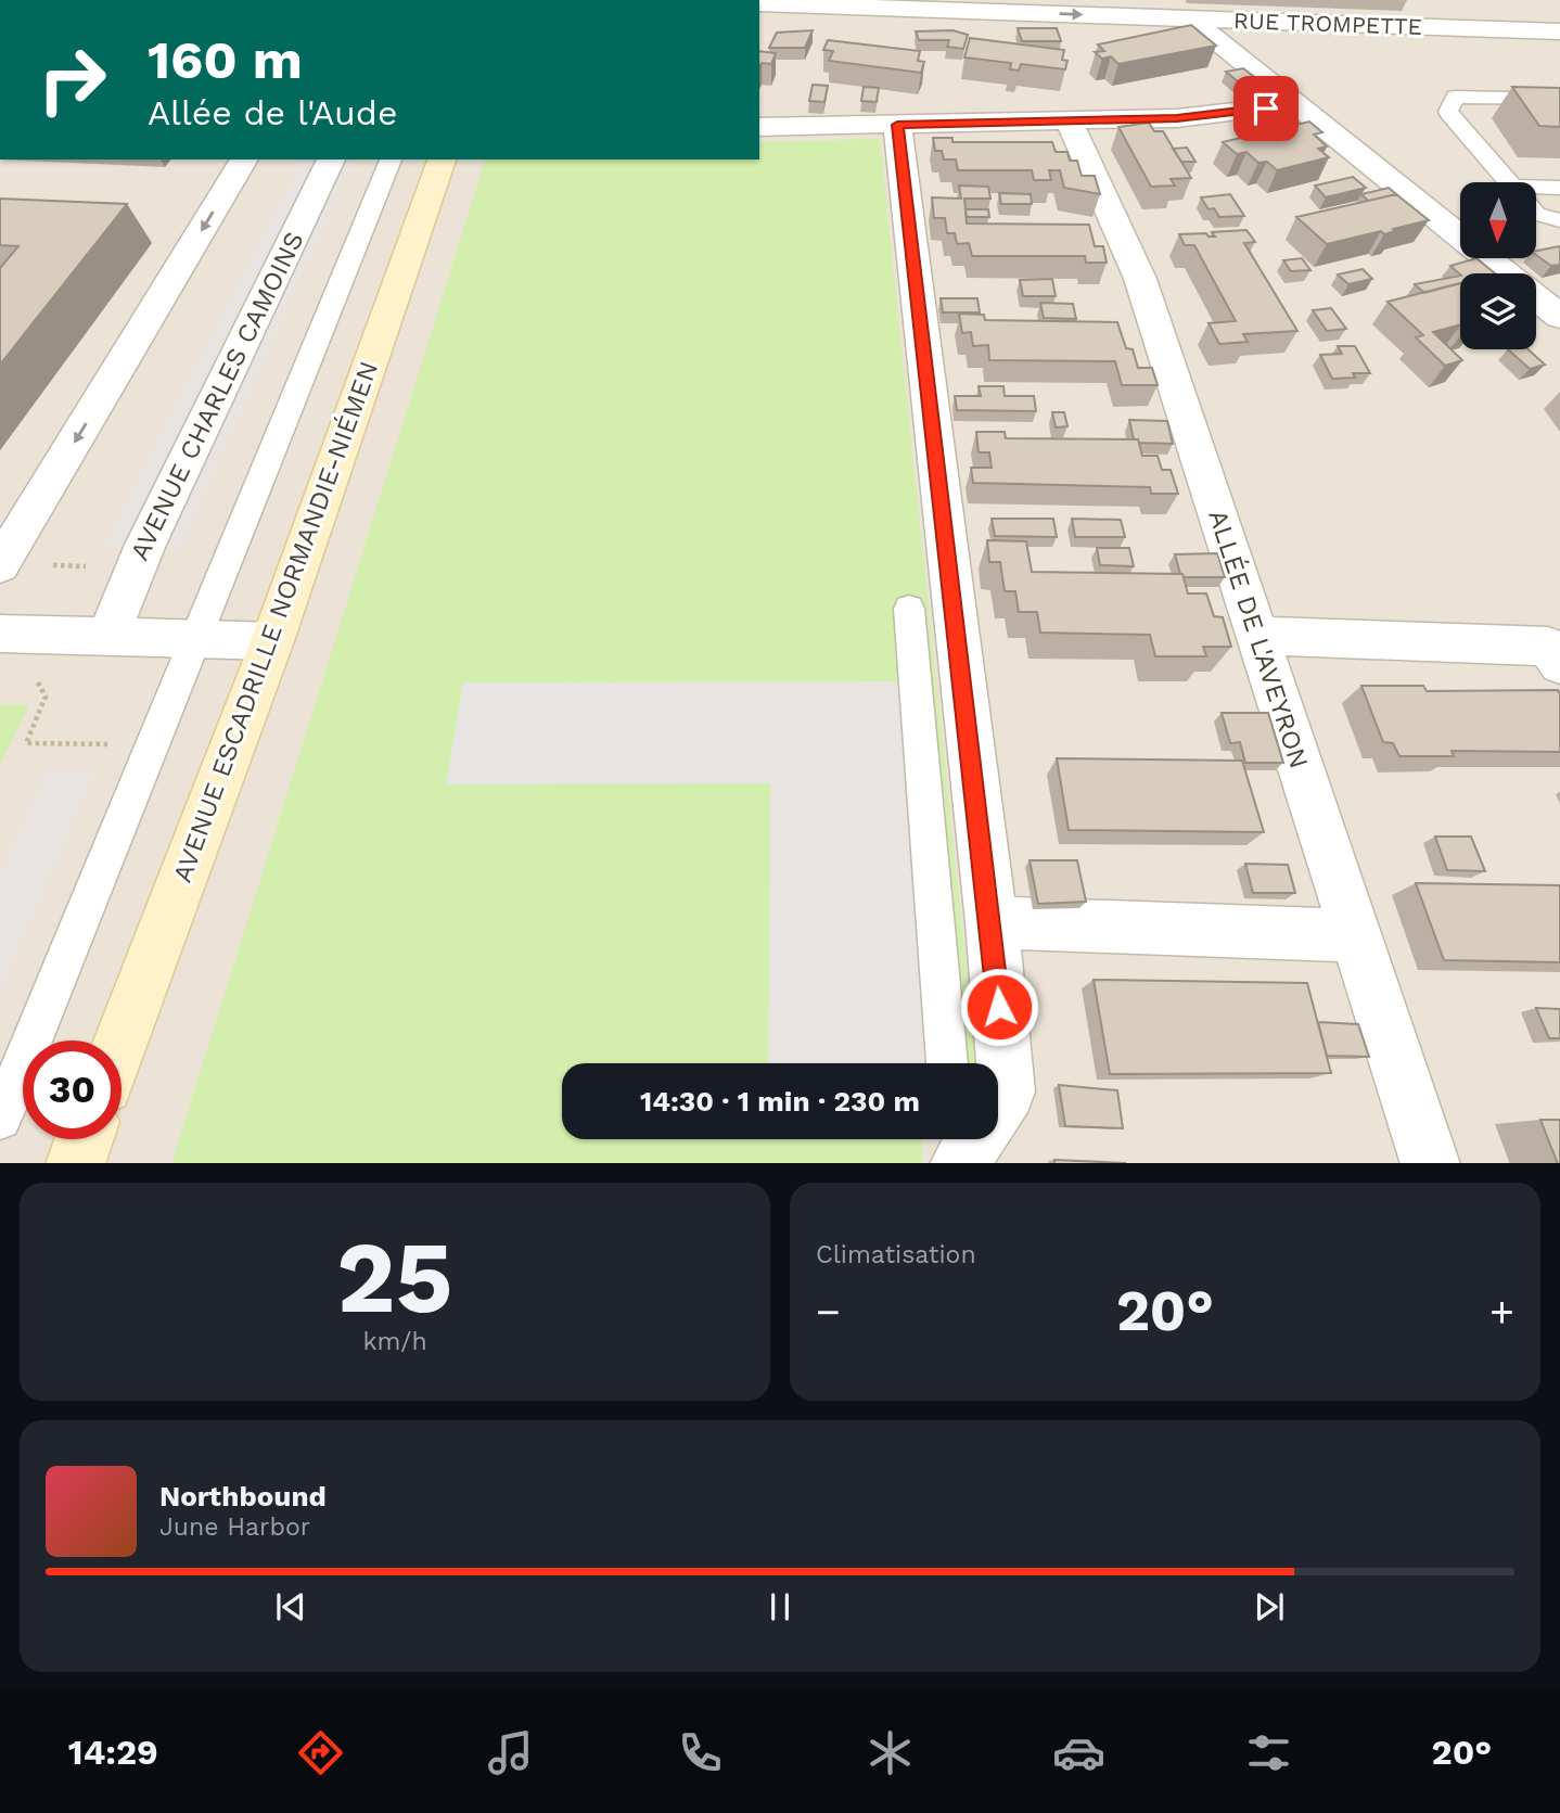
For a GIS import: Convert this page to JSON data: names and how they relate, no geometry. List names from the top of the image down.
{
  "streets": {
    "street": [
      "RUE TROMPETTE",
      "AVENUE CHARLES CAMOINS",
      "AVENUE ESCADRILLE NORMANDIE-NIÉMEN",
      "ALLÉE DE L'AVEYRON"
    ]
  },
  "north": "bottom",
  "page": {
    "turn": ["160 m", "Allée de l'Aude"],
    "limit": "30",
    "trip": "14:30 · 1 min · 230 m",
    "tile": [
      ["25", "km/h"],
      "Climatisation"
    ],
    "heat": ["−", "20°", "+"],
    "song": ["Northbound", "June Harbor"],
    "tabs": ["14:29", "20°"]
  }
}
